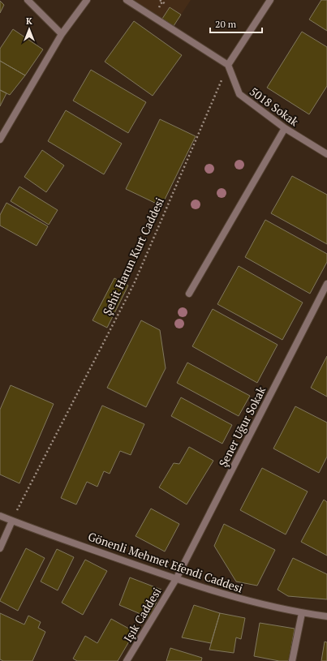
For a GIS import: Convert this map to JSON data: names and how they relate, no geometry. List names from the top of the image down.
{
  "streets": {
    "street": [
      "5018 Sokak",
      "Şener Uğur Sokak",
      "Gönenli Mehmet Efendi Caddesi",
      "Işık Caddesi"
    ],
    "path": ["Şehit Harun Kurt Caddesi"]
  },
  "crossings": [
    ["5018 Sokak", "Şehit Harun Kurt Caddesi"],
    ["Şehit Harun Kurt Caddesi", "Gönenli Mehmet Efendi Caddesi"],
    ["Şener Uğur Sokak", "Gönenli Mehmet Efendi Caddesi"],
    ["Şener Uğur Sokak", "Işık Caddesi"],
    ["Gönenli Mehmet Efendi Caddesi", "Işık Caddesi"]
  ],
  "scale_bar": "20 m",
  "north": "top"
}
